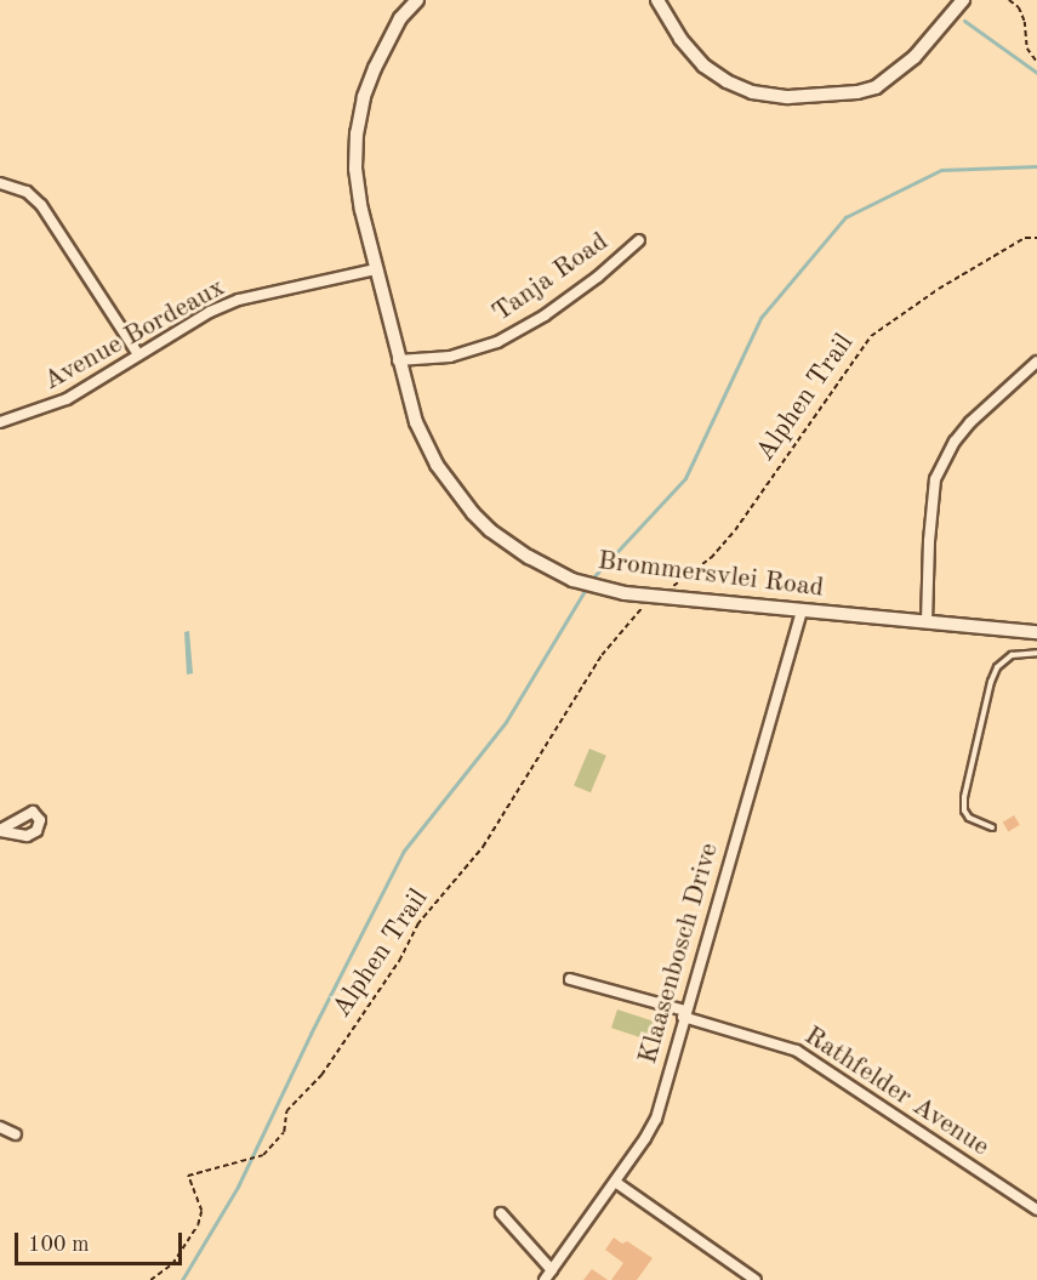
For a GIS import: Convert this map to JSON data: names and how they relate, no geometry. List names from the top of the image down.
{
  "streets": {
    "street": [
      "Tanja Road",
      "Avenue Bordeaux",
      "Brommersvlei Road",
      "Klaasenbosch Drive",
      "Rathfelder Avenue"
    ],
    "path": ["Alphen Trail"]
  },
  "crossings": [
    ["Tanja Road", "Brommersvlei Road"],
    ["Avenue Bordeaux", "Brommersvlei Road"],
    ["Brommersvlei Road", "Klaasenbosch Drive"],
    ["Klaasenbosch Drive", "Rathfelder Avenue"]
  ],
  "scale_bar": "100 m"
}
